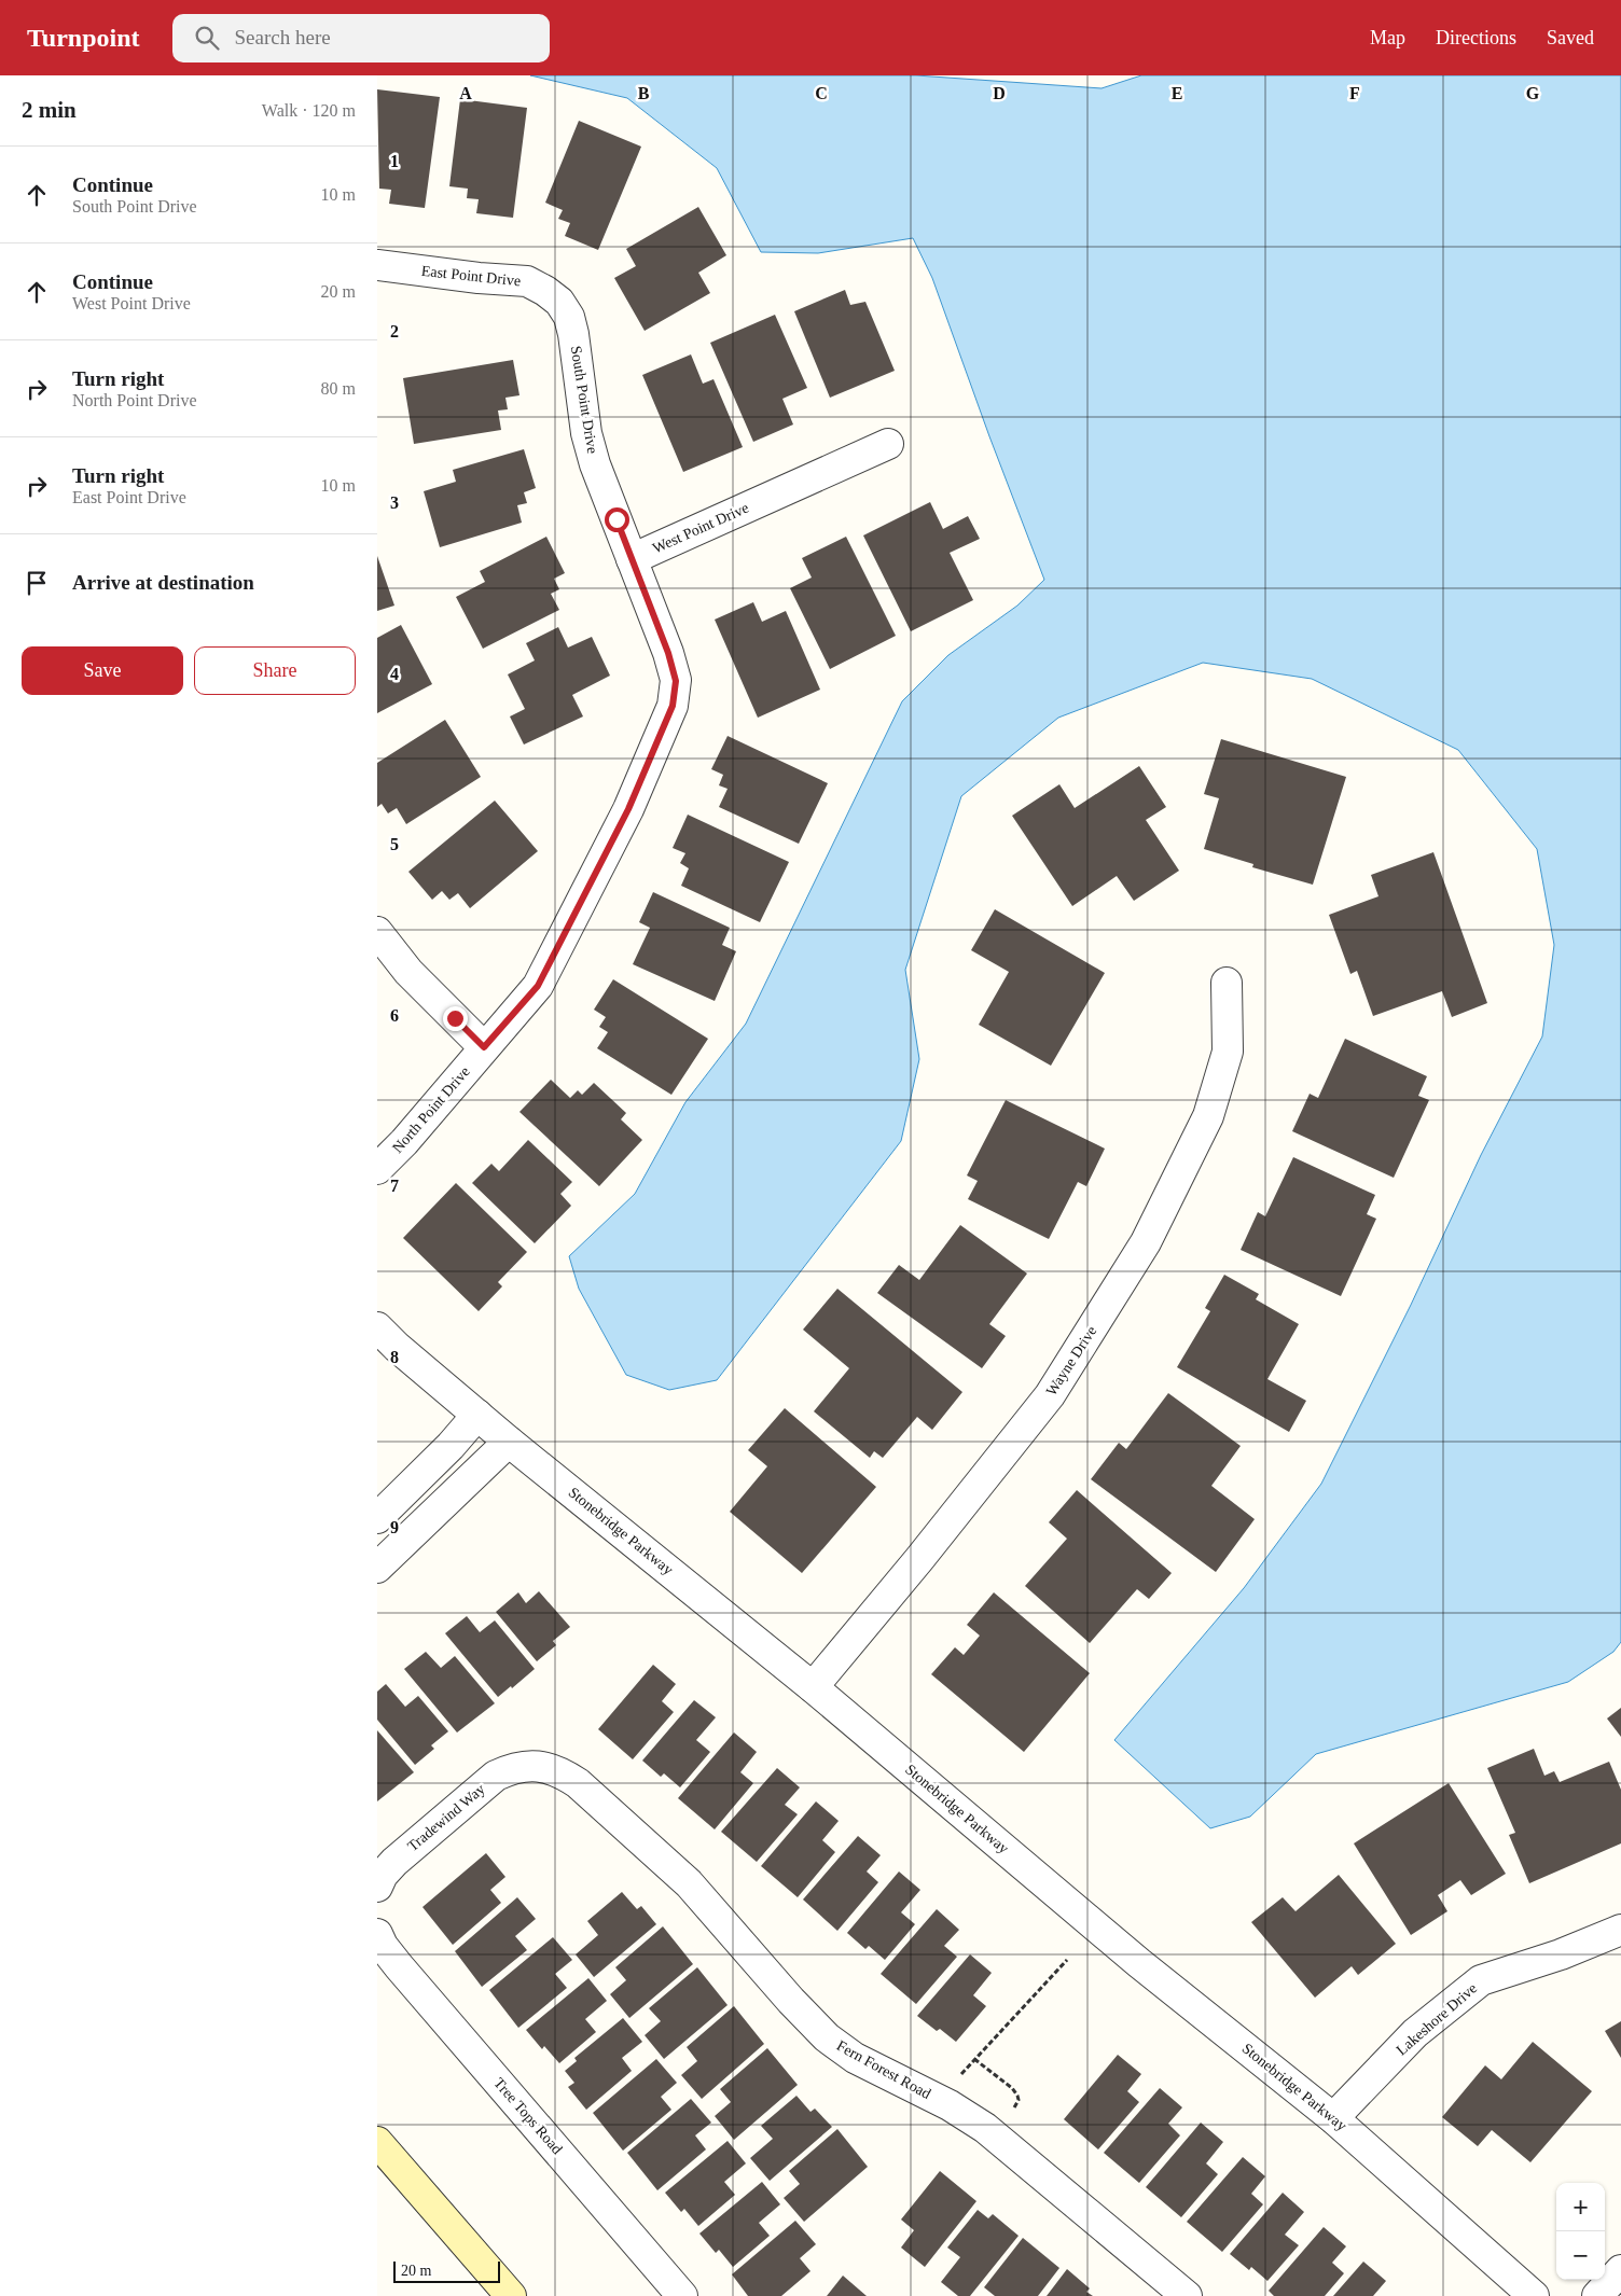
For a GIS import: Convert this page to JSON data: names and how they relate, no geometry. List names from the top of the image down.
{
  "streets": {
    "street": [
      "East Point Drive",
      "South Point Drive",
      "West Point Drive",
      "North Point Drive",
      "Wayne Drive",
      "Stonebridge Parkway",
      "Tradewind Way",
      "Lakeshore Drive",
      "Fern Forest Road",
      "Tree Tops Road"
    ]
  },
  "crossings": [
    ["East Point Drive", "South Point Drive"],
    ["South Point Drive", "West Point Drive"],
    ["South Point Drive", "North Point Drive"],
    ["West Point Drive", "North Point Drive"],
    ["Wayne Drive", "Stonebridge Parkway"],
    ["Stonebridge Parkway", "Lakeshore Drive"],
    ["Tradewind Way", "Fern Forest Road"]
  ],
  "scale_bar": "20 m",
  "page": {
    "header": "Turnpoint",
    "search": "Search here",
    "nav": ["Map", "Directions", "Saved"],
    "heading": ["2 min", "Walk · 120 m"],
    "list": [
      ["Continue", "South Point Drive", "10 m"],
      ["Continue", "West Point Drive", "20 m"],
      ["Turn right", "North Point Drive", "80 m"],
      ["Turn right", "East Point Drive", "10 m"],
      "Arrive at destination"
    ],
    "buttons": ["Save", "Share"],
    "map_buttons": ["+", "−"],
    "scale": "20 m"
  },
  "grid": {
    "columns": [
      "A",
      "B",
      "C",
      "D",
      "E",
      "F",
      "G"
    ],
    "rows": [
      "1",
      "2",
      "3",
      "4",
      "5",
      "6",
      "7",
      "8",
      "9"
    ]
  }
}
